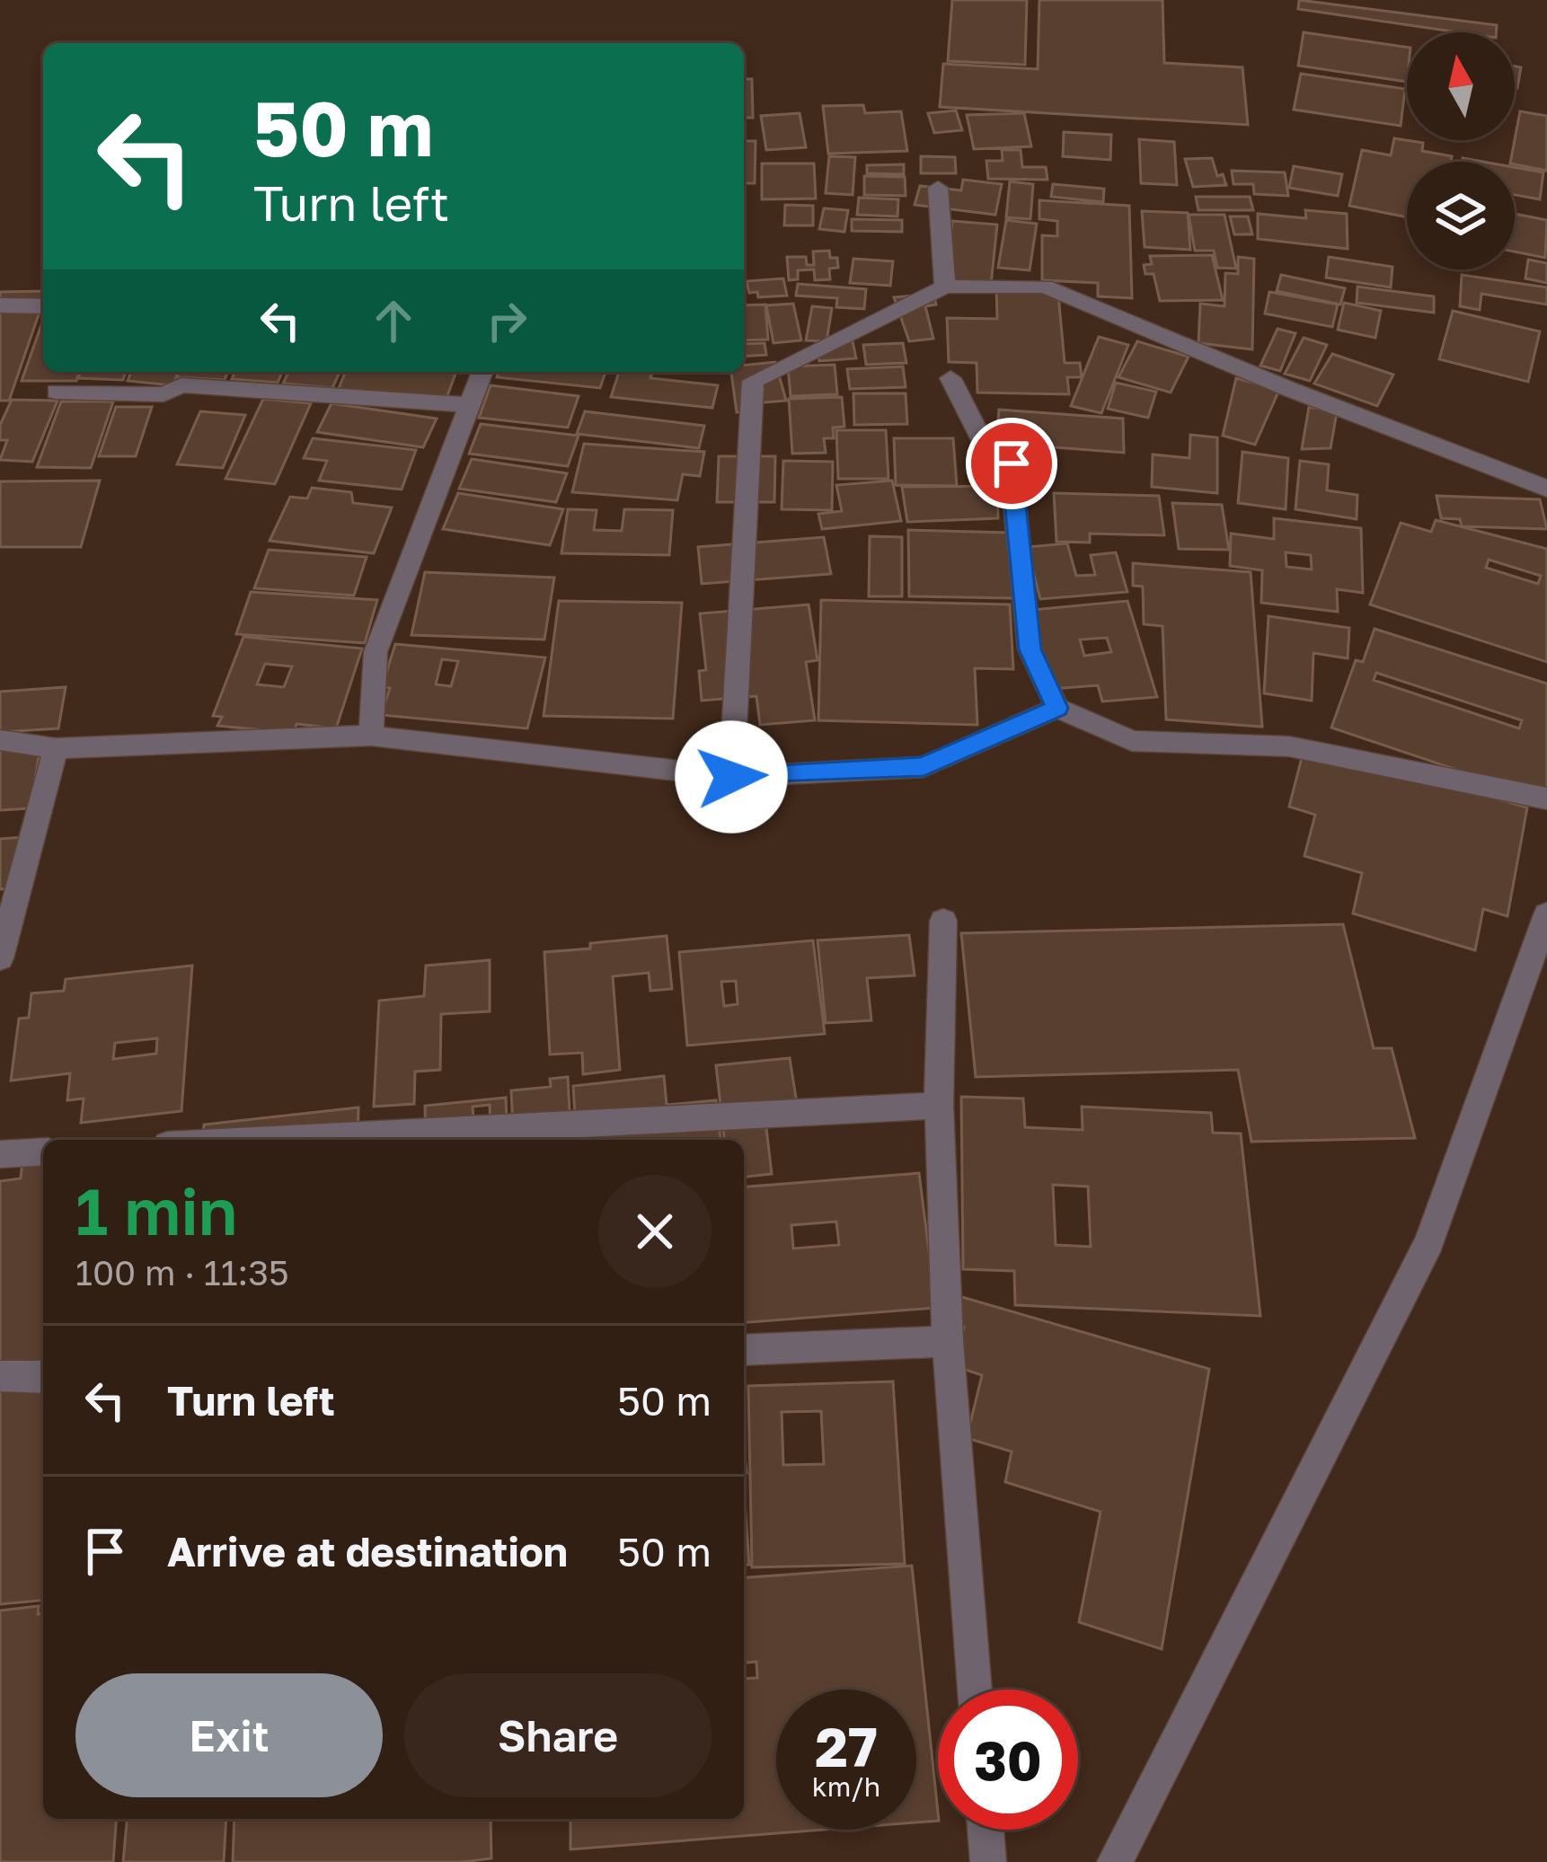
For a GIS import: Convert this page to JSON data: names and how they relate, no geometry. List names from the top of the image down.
{
  "north": "top",
  "page": {
    "turn": ["50 m", "Turn left"],
    "heading": ["1 min", "100 m · 11:35"],
    "list": [
      {
        "name": "Turn left",
        "value": "50 m"
      },
      {
        "name": "Arrive at destination",
        "value": "50 m"
      }
    ],
    "buttons": ["Exit", "Share"],
    "speed": "27 km/h",
    "limit": "30"
  }
}
